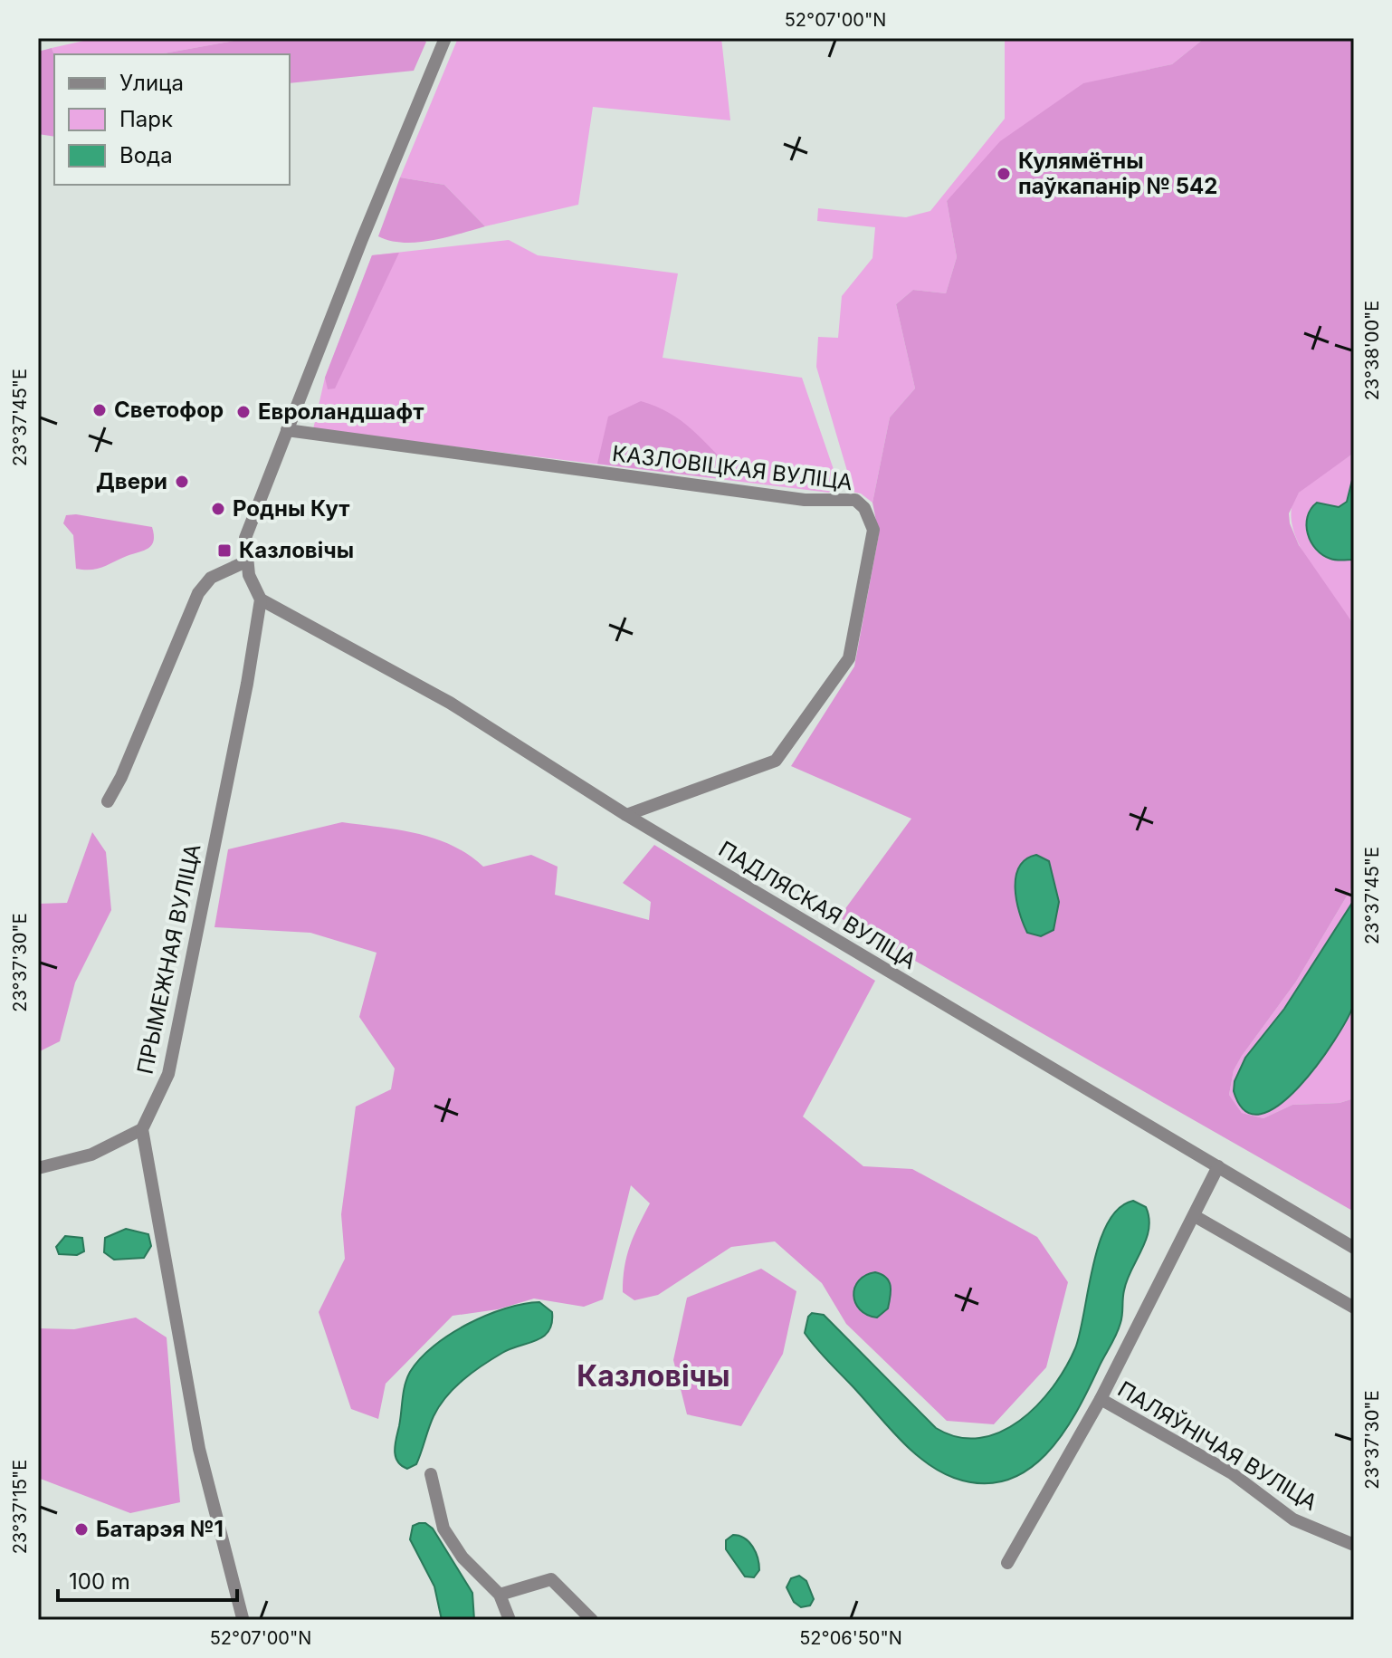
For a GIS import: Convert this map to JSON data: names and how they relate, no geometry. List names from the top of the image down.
{
  "streets": {
    "street": [
      "КАЗЛОВІЦКАЯ ВУЛІЦА",
      "ПАДЛЯСКАЯ ВУЛІЦА",
      "ПРЫМЕЖНАЯ ВУЛІЦА",
      "ПАЛЯЎНІЧАЯ ВУЛІЦА"
    ]
  },
  "crossings": [
    ["КАЗЛОВІЦКАЯ ВУЛІЦА", "ПАДЛЯСКАЯ ВУЛІЦА"],
    ["ПАДЛЯСКАЯ ВУЛІЦА", "ПРЫМЕЖНАЯ ВУЛІЦА"]
  ],
  "districts": ["Казловічы"],
  "places": {
    "other": [
      "Кулямётны паўкапанір № 542",
      "Светофор",
      "Евроландшафт",
      "Двери",
      "Родны Кут",
      "Батарэя №1"
    ],
    "transit": ["Казловічы"]
  },
  "legend": ["Улица", "Парк", "Вода"],
  "scale_bar": "100 m",
  "coordinates": [
    "52°07'00\"N",
    "23°38'00\"E",
    "23°37'45\"E",
    "23°37'30\"E",
    "23°37'15\"E",
    "52°06'50\"N"
  ]
}
